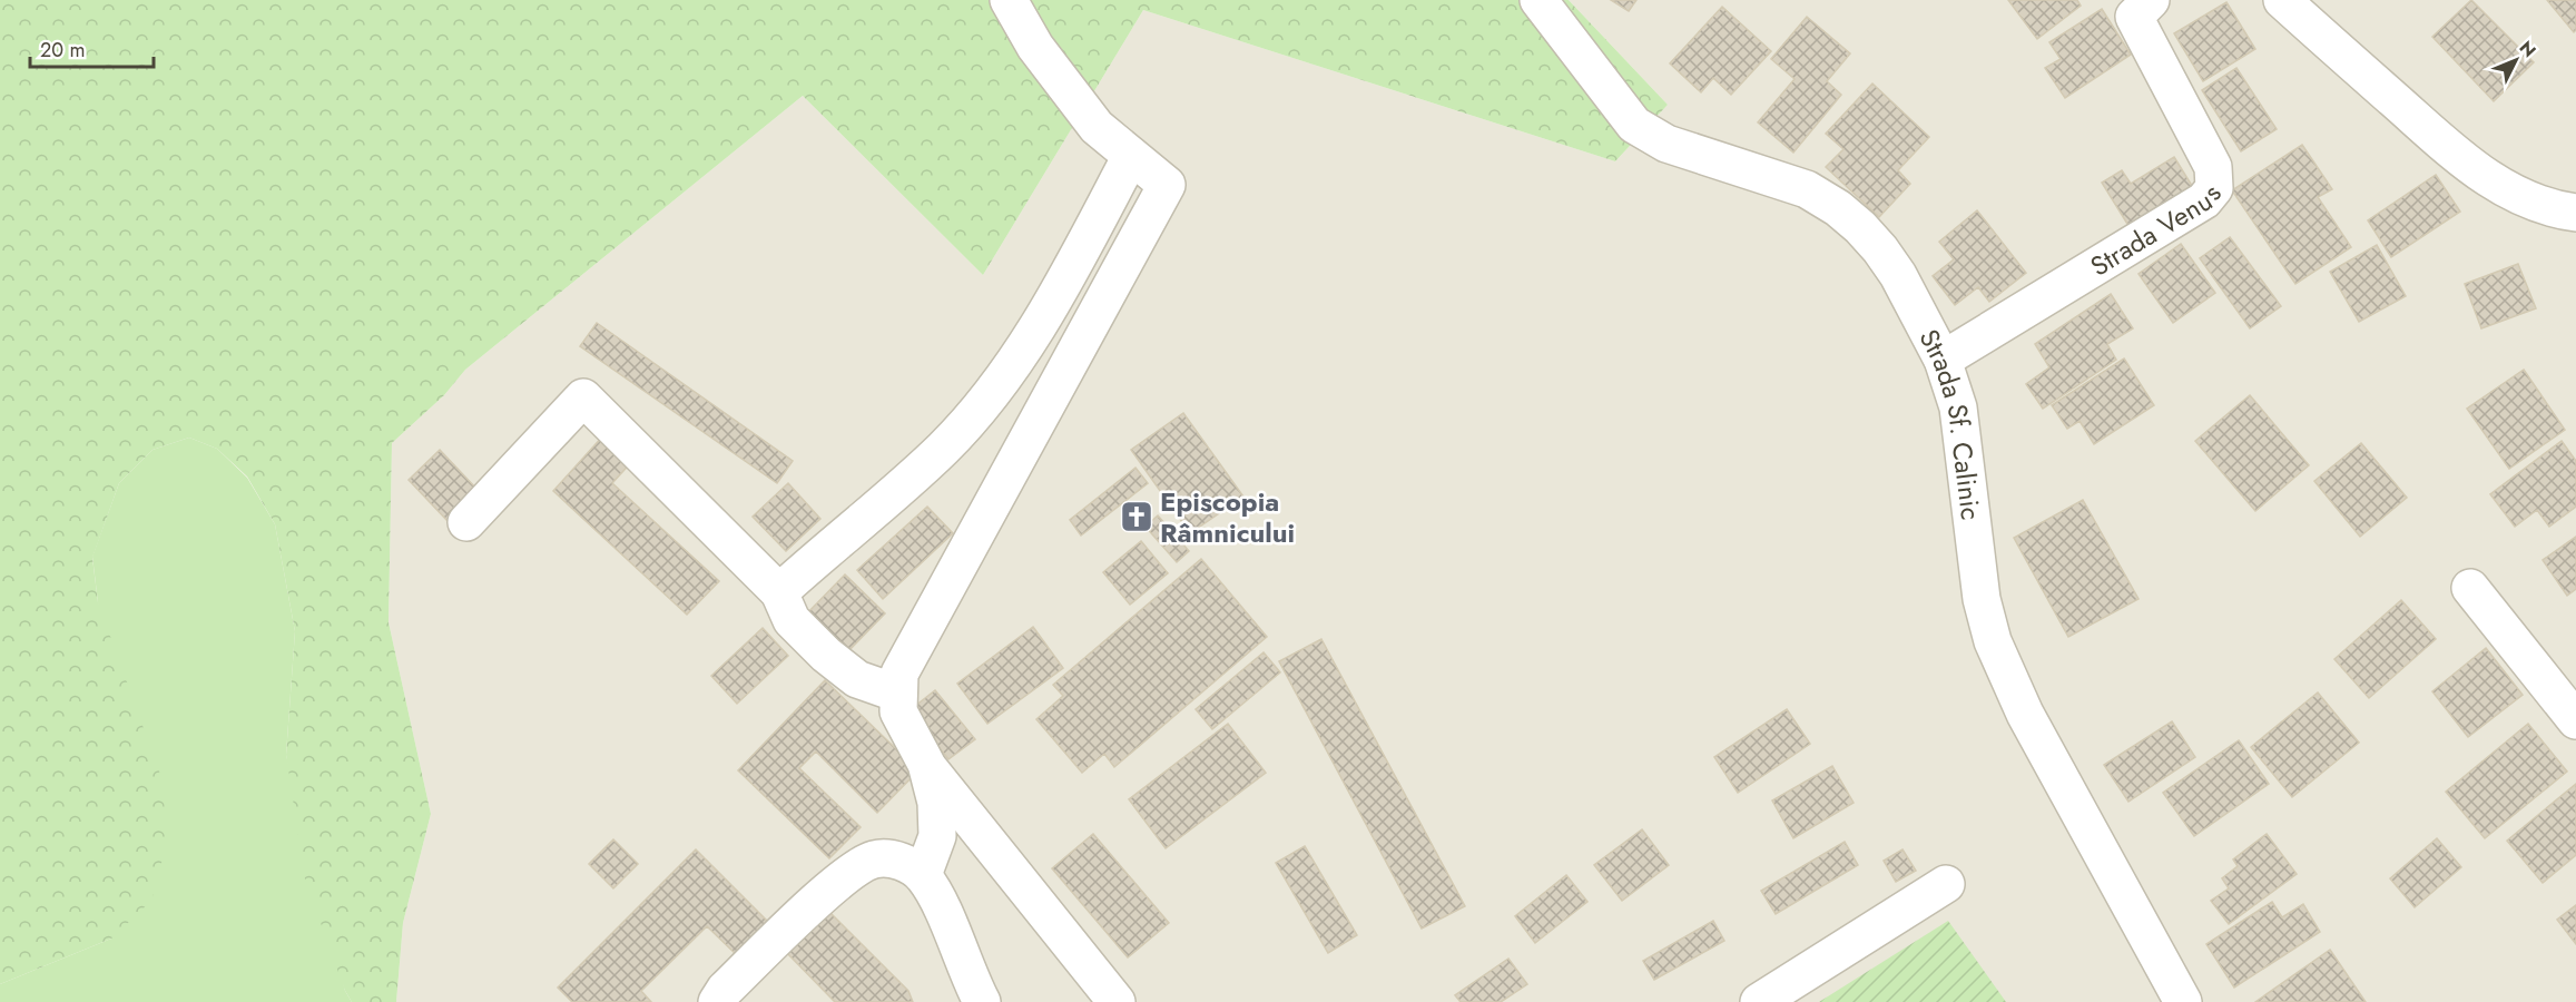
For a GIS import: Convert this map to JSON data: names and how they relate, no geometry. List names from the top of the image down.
{
  "streets": {
    "street": ["Strada Venus", "Strada Sf. Calinic"]
  },
  "crossings": [
    ["Strada Venus", "Strada Sf. Calinic"]
  ],
  "places": {
    "church": ["Episcopia Râmnicului"]
  },
  "scale_bar": "20 m",
  "north": "top right"
}
